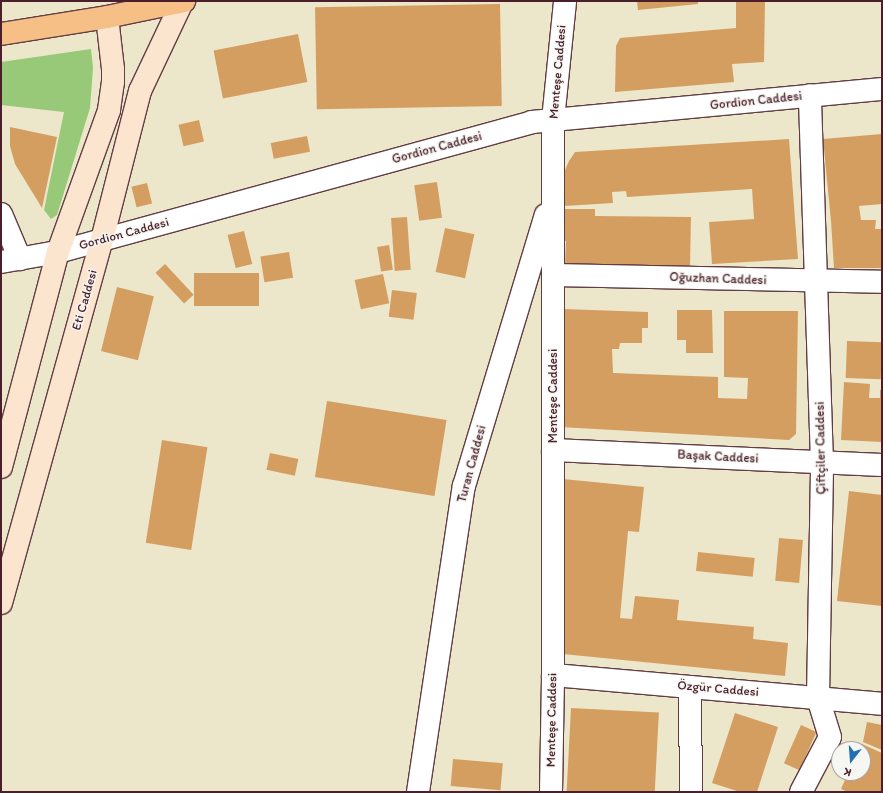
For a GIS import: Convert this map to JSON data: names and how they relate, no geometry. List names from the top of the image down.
{
  "streets": {
    "street": [
      "Menteşe Caddesi",
      "Gordion Caddesi",
      "Oğuzhan Caddesi",
      "Eti Caddesi",
      "Çiftçiler Caddesi",
      "Başak Caddesi",
      "Turan Caddesi",
      "Özgür Caddesi"
    ]
  },
  "crossings": [
    ["Menteşe Caddesi", "Gordion Caddesi"],
    ["Menteşe Caddesi", "Oğuzhan Caddesi"],
    ["Menteşe Caddesi", "Başak Caddesi"],
    ["Menteşe Caddesi", "Turan Caddesi"],
    ["Menteşe Caddesi", "Özgür Caddesi"],
    ["Gordion Caddesi", "Eti Caddesi"],
    ["Gordion Caddesi", "Çiftçiler Caddesi"],
    ["Oğuzhan Caddesi", "Çiftçiler Caddesi"],
    ["Çiftçiler Caddesi", "Başak Caddesi"],
    ["Çiftçiler Caddesi", "Özgür Caddesi"]
  ],
  "north": "bottom"
}
